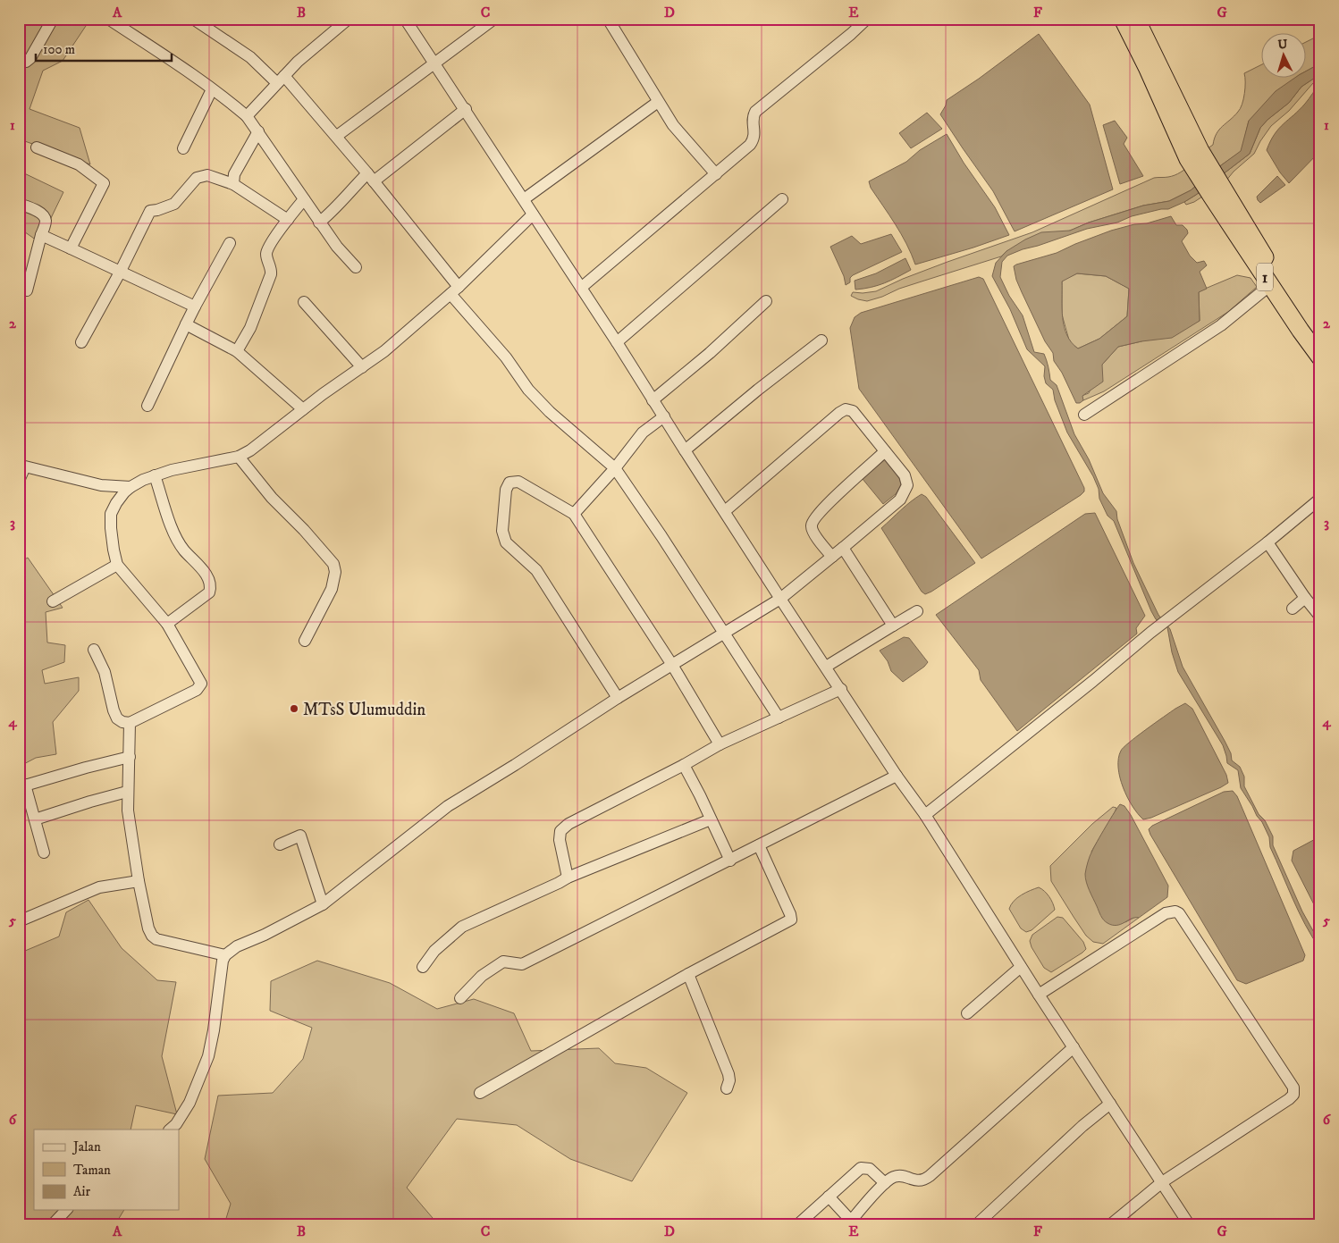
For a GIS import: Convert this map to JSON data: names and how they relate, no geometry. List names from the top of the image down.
{
  "streets": {
    "highway": ["1"]
  },
  "places": ["MTsS Ulumuddin"],
  "legend": ["Jalan", "Taman", "Air"],
  "scale_bar": "100 m",
  "north": "top",
  "grid": {
    "columns": [
      "A",
      "B",
      "C",
      "D",
      "E",
      "F",
      "G"
    ],
    "rows": [
      "1",
      "2",
      "3",
      "4",
      "5",
      "6"
    ]
  }
}
